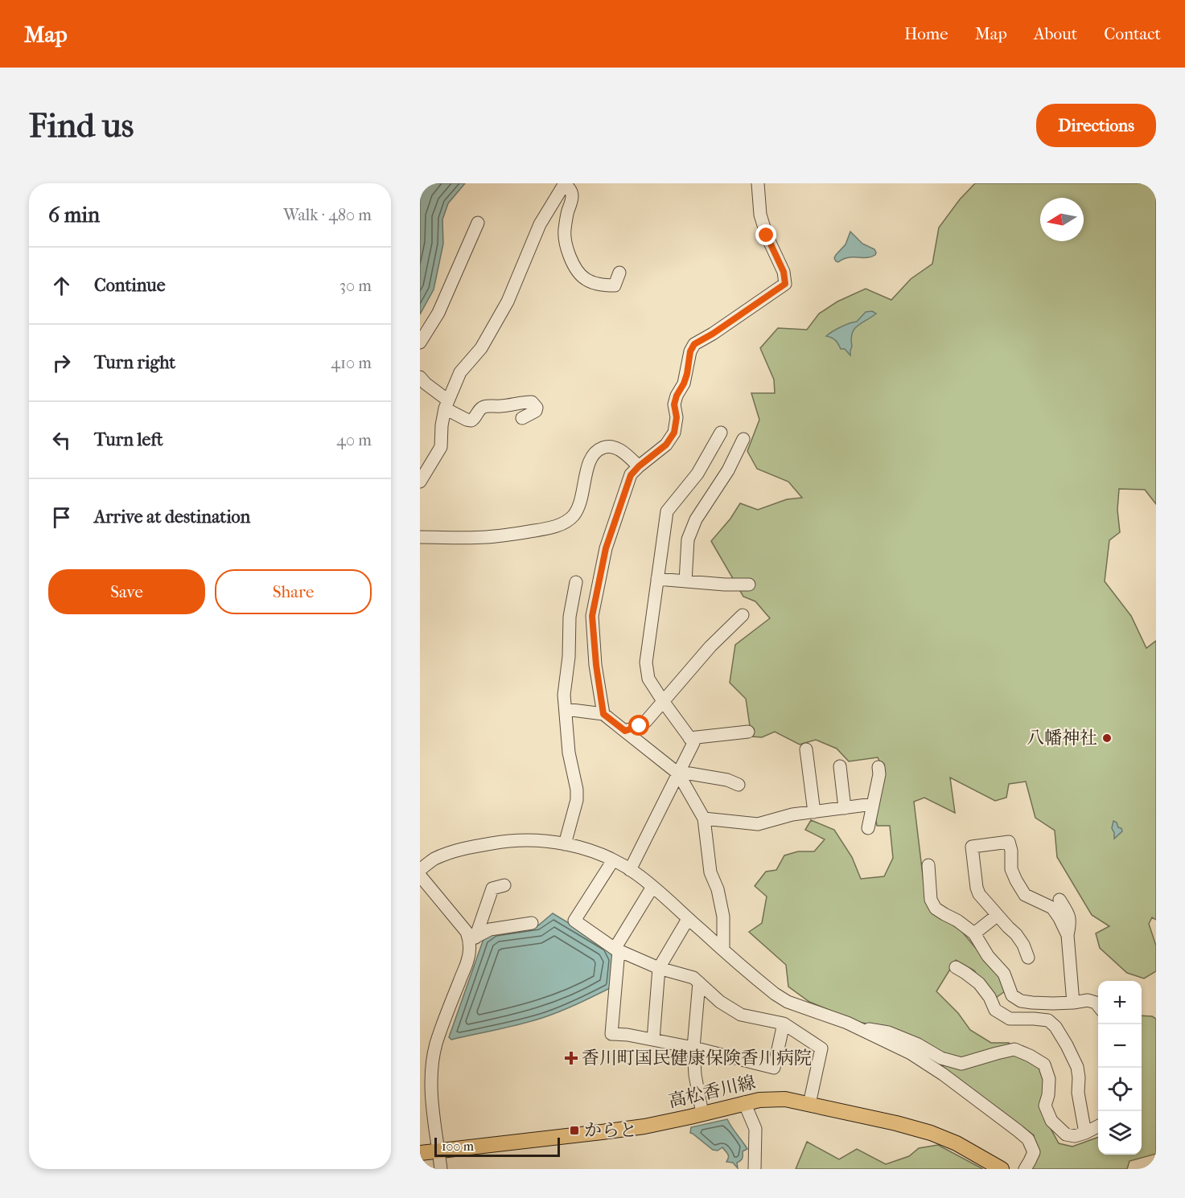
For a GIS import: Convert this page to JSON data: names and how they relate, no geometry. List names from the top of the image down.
{
  "streets": {
    "main road": ["高松香川線"]
  },
  "places": {
    "other": ["八幡神社"],
    "health": ["香川町国民健康保険香川病院"],
    "transit": ["からと"]
  },
  "scale_bar": "100 m",
  "north": "left",
  "page": {
    "header": "Map",
    "nav": [
      "Home",
      "Map",
      "About",
      "Contact"
    ],
    "buttons": [
      "Directions",
      ["Save", "Share"]
    ],
    "title": "Find us",
    "heading": ["6 min", "Walk · 480 m"],
    "list": [
      ["Continue", "30 m"],
      ["Turn right", "410 m"],
      ["Turn left", "40 m"],
      "Arrive at destination"
    ],
    "map_buttons": ["+", "−"],
    "scale": "100 m"
  }
}
